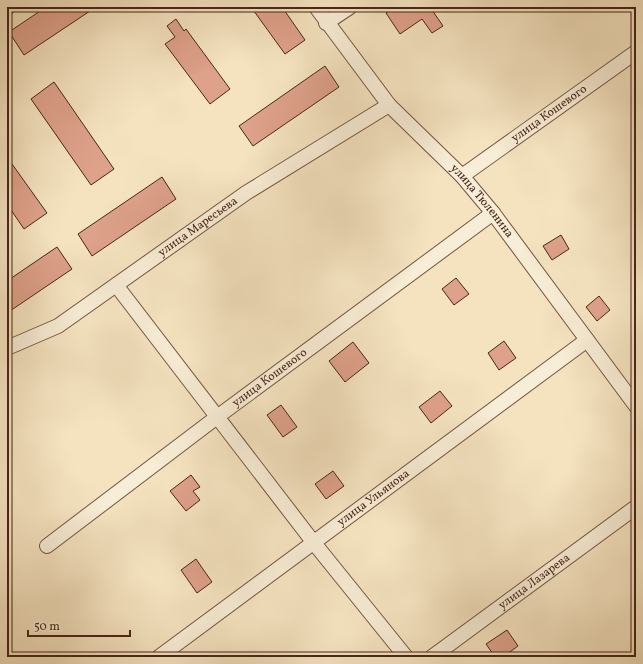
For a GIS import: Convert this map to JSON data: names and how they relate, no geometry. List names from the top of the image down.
{
  "streets": {
    "street": [
      "улица Кошевого",
      "улица Тюленина",
      "улица Маресьева",
      "улица Ульянова",
      "улица Лазарева"
    ]
  },
  "crossings": [
    ["улица Кошевого", "улица Тюленина"],
    ["улица Тюленина", "улица Маресьева"],
    ["улица Тюленина", "улица Ульянова"]
  ],
  "scale_bar": "50 m"
}
